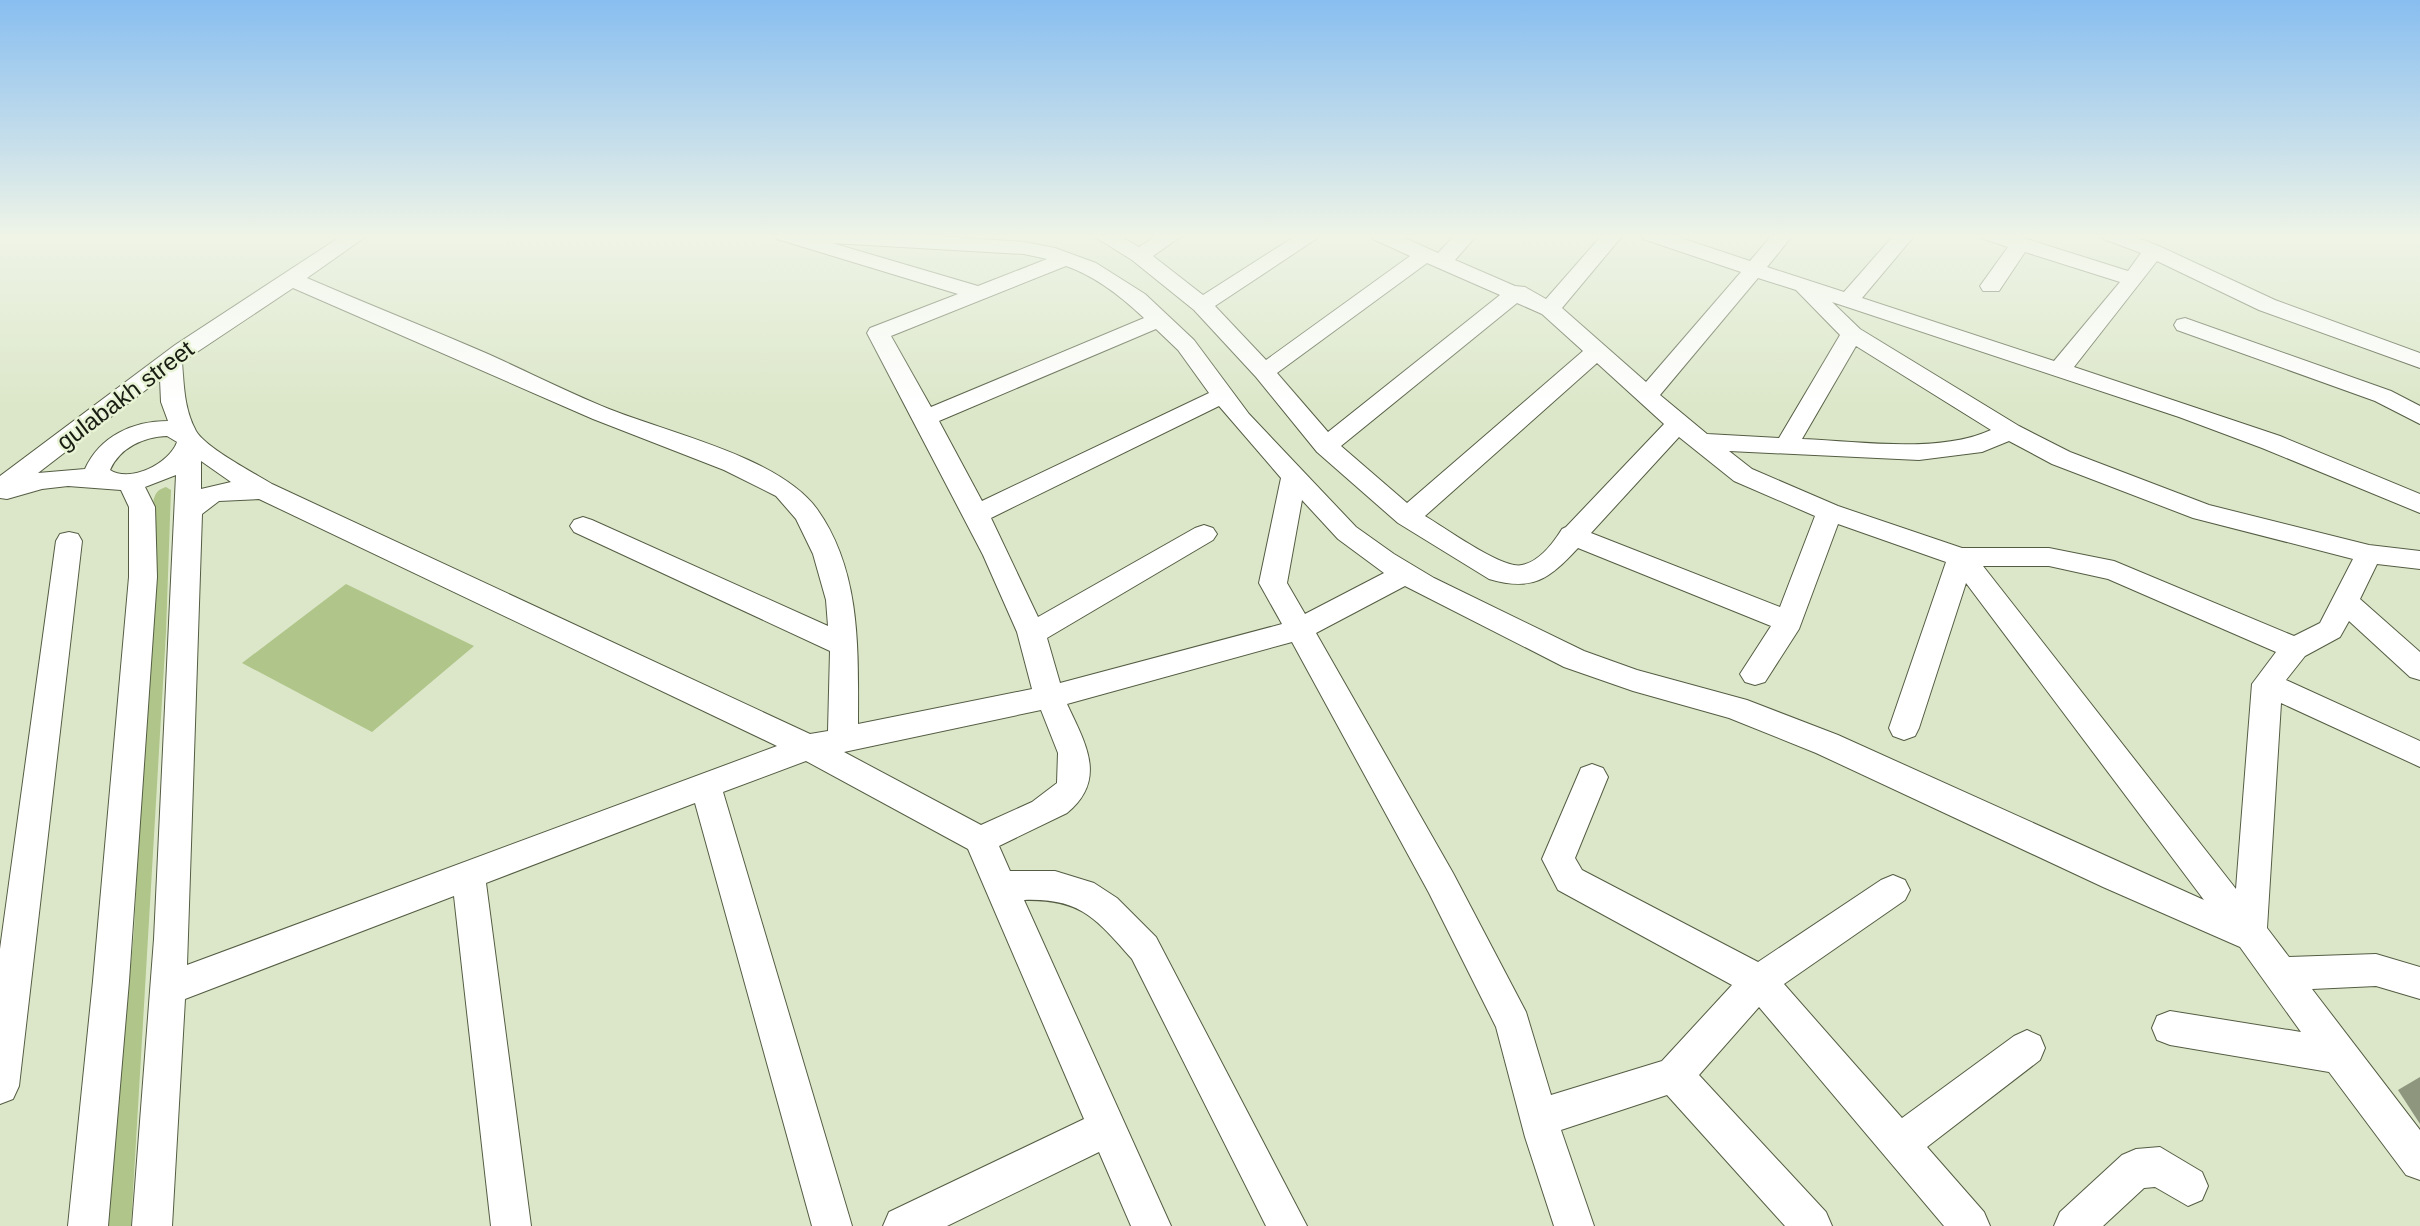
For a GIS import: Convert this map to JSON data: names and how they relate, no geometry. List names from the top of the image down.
{
  "streets": {
    "street": ["gulabakh street"]
  }
}
